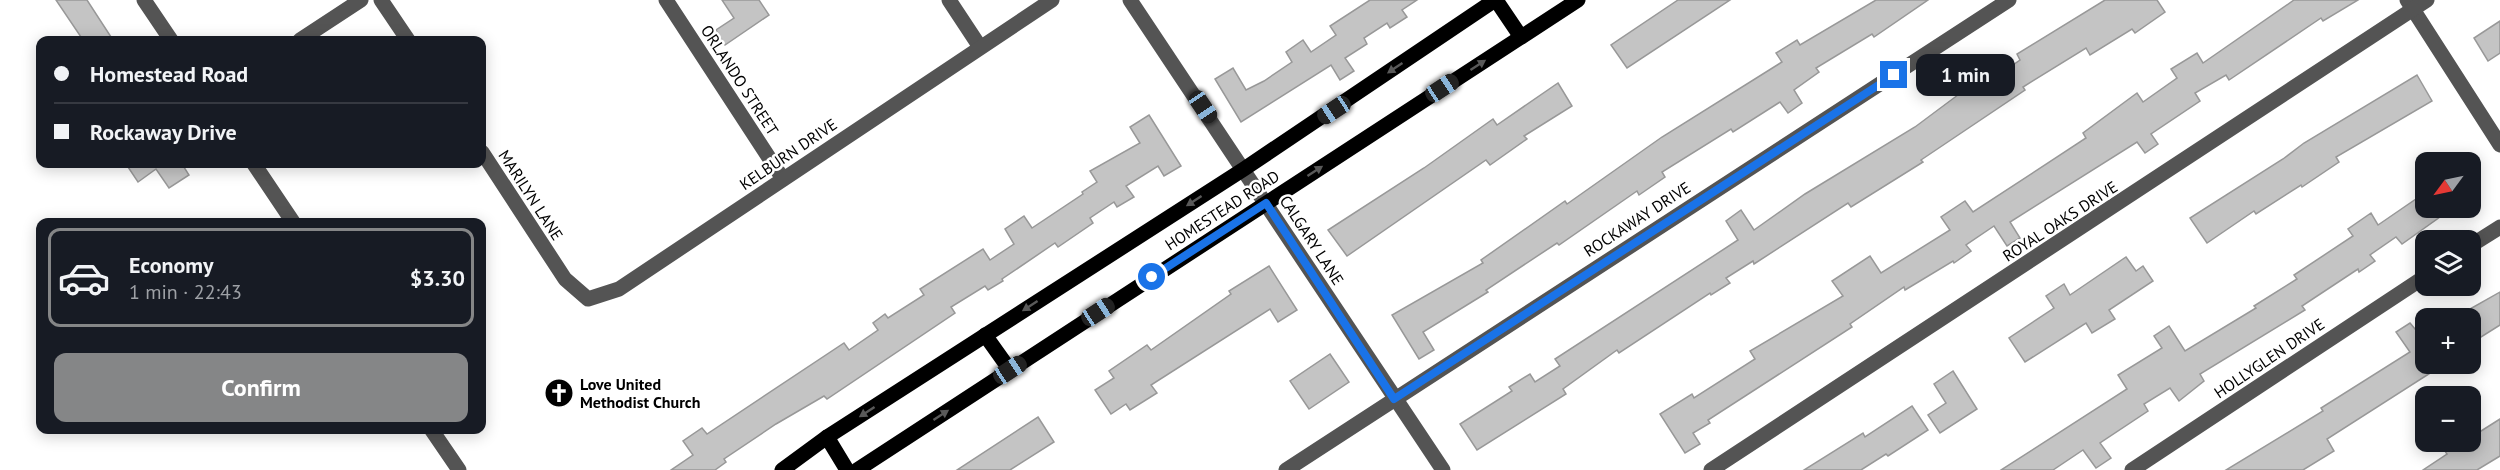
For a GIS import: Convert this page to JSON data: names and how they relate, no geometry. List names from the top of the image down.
{
  "streets": {
    "main road": ["HOMESTEAD ROAD"],
    "street": [
      "ORLANDO STREET",
      "KELBURN DRIVE",
      "MARILYN LANE",
      "ROCKAWAY DRIVE",
      "ROYAL OAKS DRIVE",
      "CALGARY LANE",
      "HOLLYGLEN DRIVE"
    ]
  },
  "crossings": [
    ["ORLANDO STREET", "KELBURN DRIVE"],
    ["KELBURN DRIVE", "MARILYN LANE"],
    ["HOMESTEAD ROAD", "CALGARY LANE"],
    ["ROCKAWAY DRIVE", "CALGARY LANE"]
  ],
  "places": {
    "church": ["Love United Methodist Church"]
  },
  "north": "bottom left",
  "page": {
    "banner": ["Homestead Road", "Rockaway Drive"],
    "bubble": "1 min",
    "map_buttons": ["+", "−"],
    "list": [
      {
        "name": "Economy",
        "note": "1 min · 22:43",
        "value": "$3.30"
      }
    ],
    "buttons": "Confirm"
  }
}
